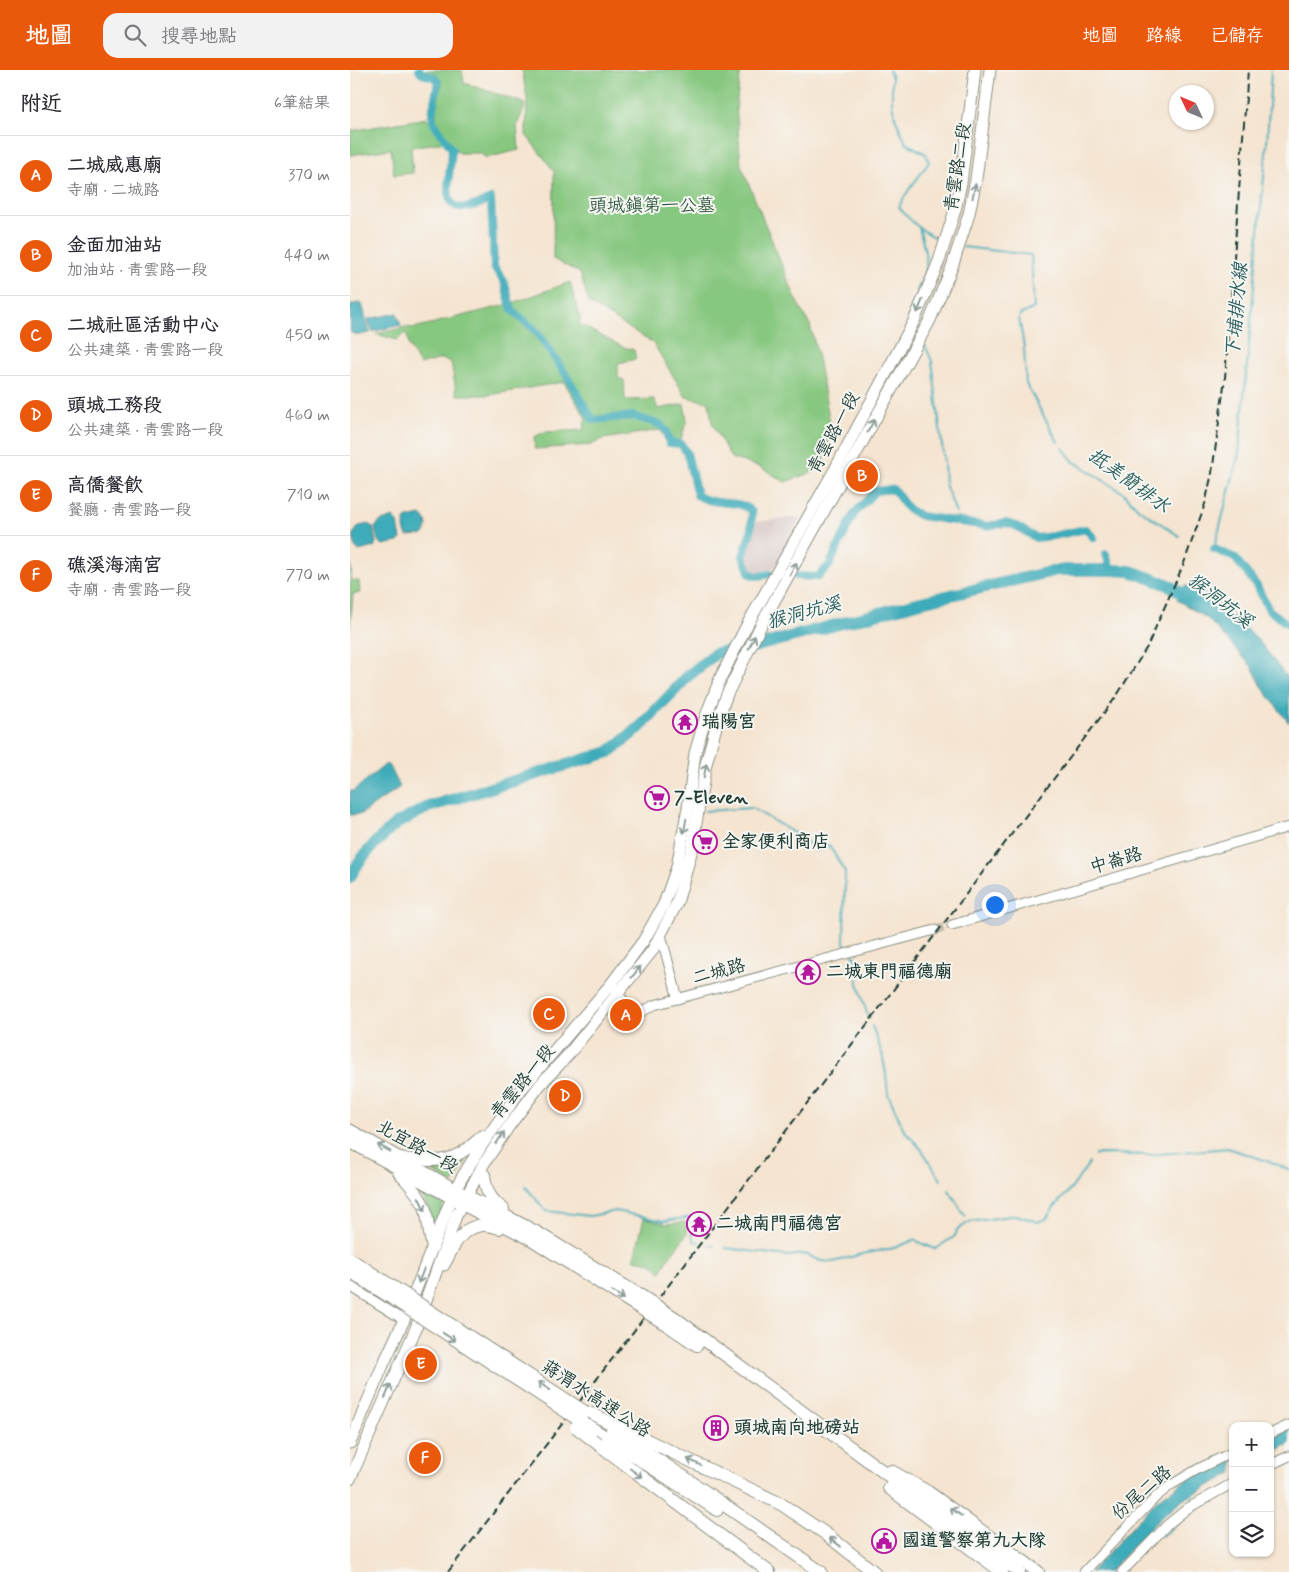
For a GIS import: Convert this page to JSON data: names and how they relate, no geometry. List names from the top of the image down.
{
  "streets": {
    "highway": ["蔣渭水高速公路"],
    "main road": ["青雲路二段", "青雲路一段", "北宜路一段"],
    "street": ["中崙路", "二城路", "份尾二路"]
  },
  "crossings": [
    ["青雲路二段", "青雲路一段"],
    ["青雲路一段", "二城路"],
    ["青雲路一段", "北宜路一段"]
  ],
  "water": ["下埔排水線", "抵美簡排水", "猴洞坑溪"],
  "parks": ["頭城鎮第一公墓"],
  "places": {
    "temple": ["瑞陽宮", "二城東門福德廟", "二城南門福德宮"],
    "supermarket": ["7-Eleven", "全家便利商店"],
    "building": ["頭城南向地磅站"],
    "public building": ["國道警察第九大隊"]
  },
  "north": "top left",
  "page": {
    "header": "地圖",
    "search": "搜尋地點",
    "nav": ["地圖", "路線", "已儲存"],
    "heading": ["附近", "6筆結果"],
    "list": [
      {
        "mark": "A",
        "name": "二城威惠廟",
        "note": "寺廟 · 二城路",
        "value": "370 m"
      },
      {
        "mark": "B",
        "name": "金面加油站",
        "note": "加油站 · 青雲路一段",
        "value": "440 m"
      },
      {
        "mark": "C",
        "name": "二城社區活動中心",
        "note": "公共建築 · 青雲路一段",
        "value": "450 m"
      },
      {
        "mark": "D",
        "name": "頭城工務段",
        "note": "公共建築 · 青雲路一段",
        "value": "460 m"
      },
      {
        "mark": "E",
        "name": "高僑餐飲",
        "note": "餐廳 · 青雲路一段",
        "value": "710 m"
      },
      {
        "mark": "F",
        "name": "礁溪海湳宮",
        "note": "寺廟 · 青雲路一段",
        "value": "770 m"
      }
    ],
    "pins": [
      "B",
      "C",
      "A",
      "D",
      "E",
      "F"
    ],
    "map_buttons": ["+", "−"]
  }
}
